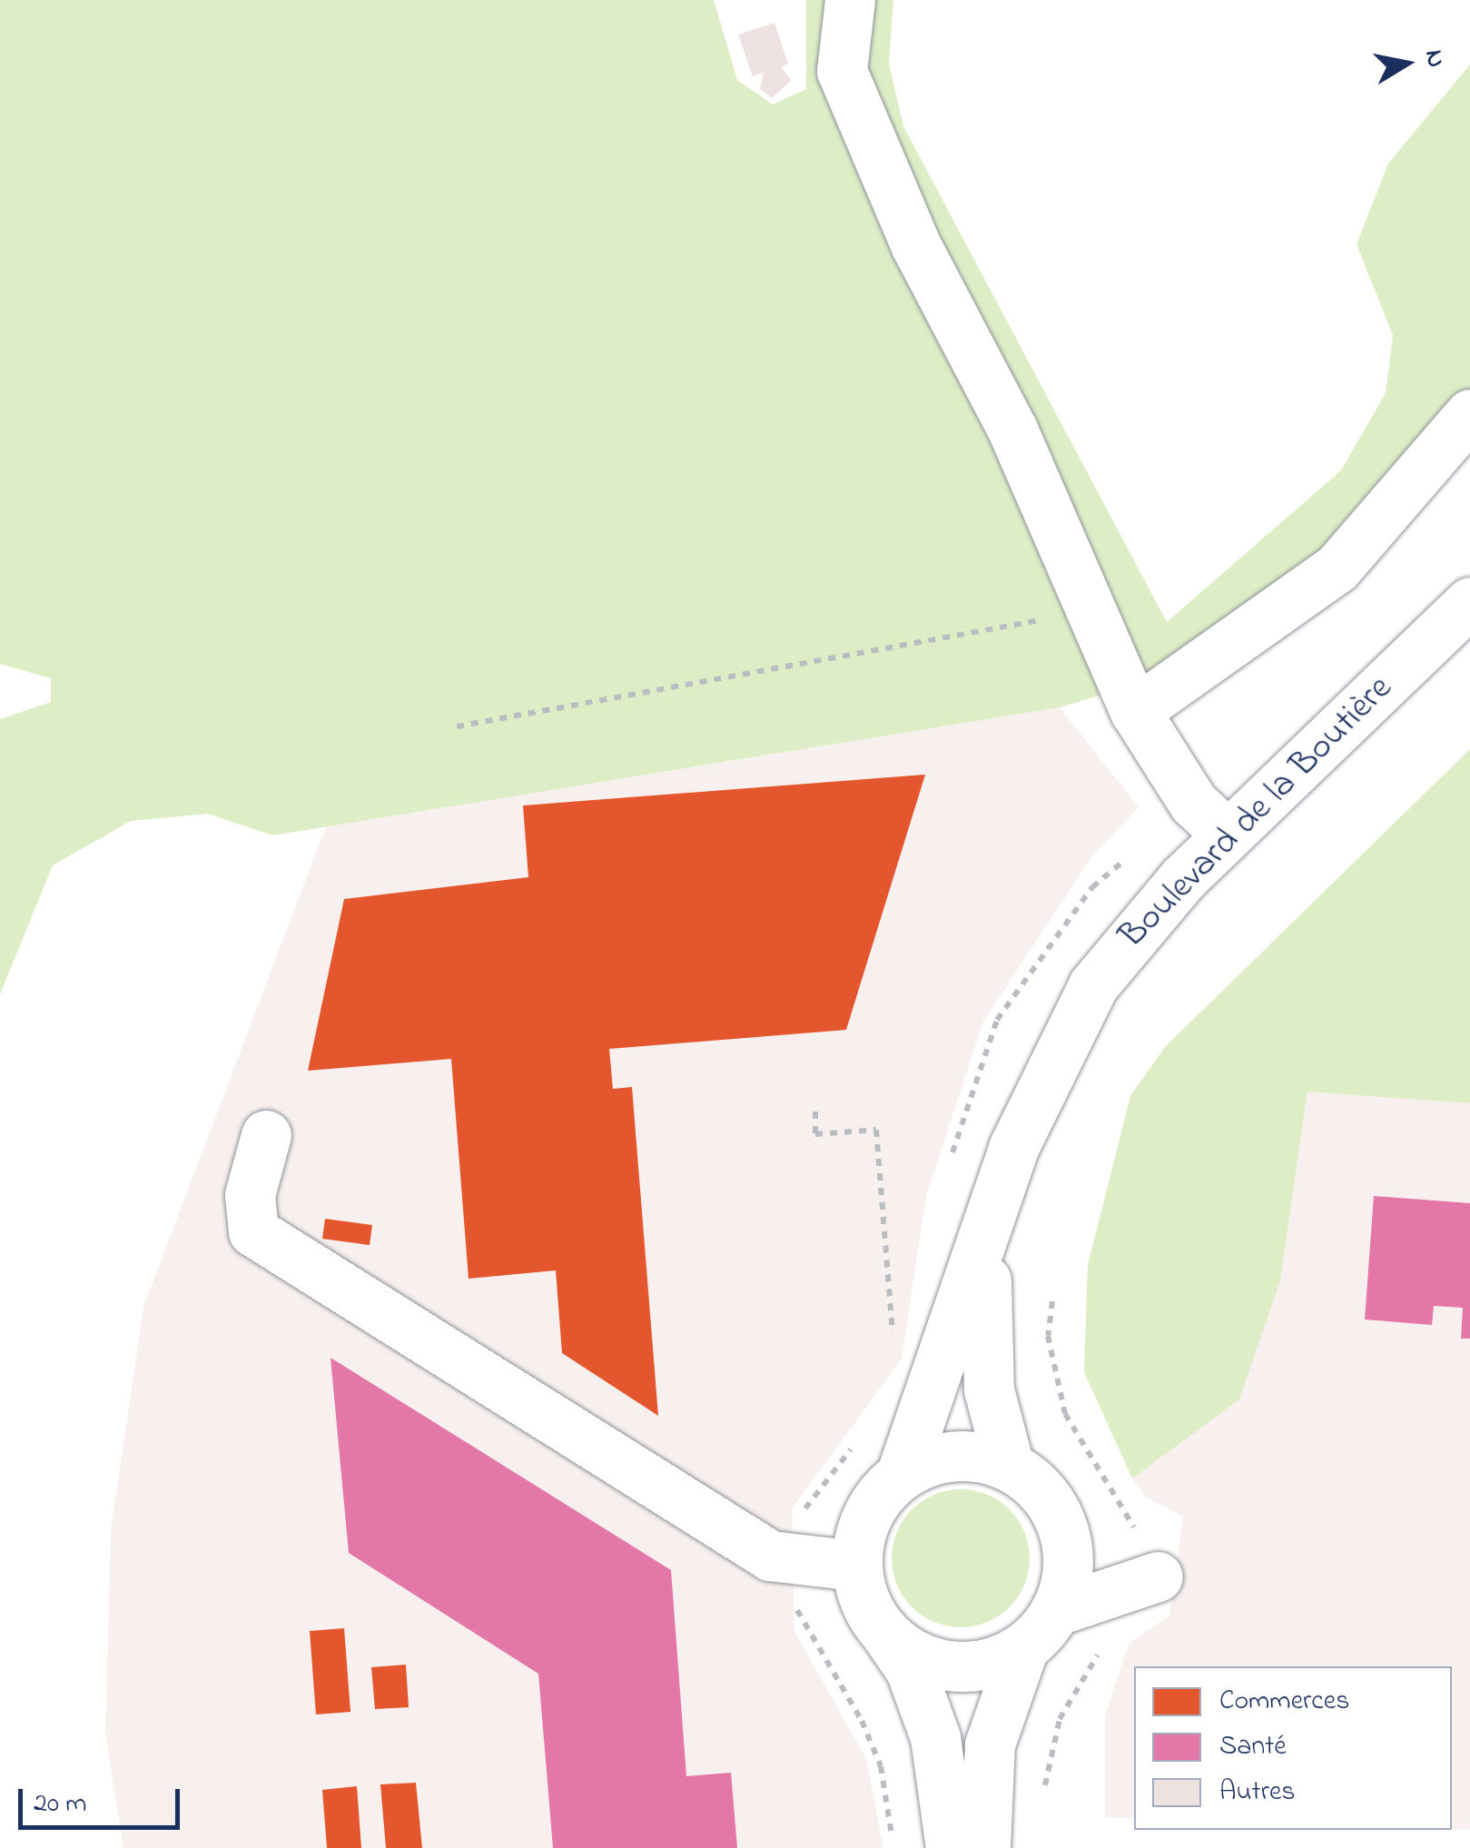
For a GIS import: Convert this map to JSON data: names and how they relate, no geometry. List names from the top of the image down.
{
  "streets": {
    "street": ["Boulevard de la Boutière"]
  },
  "legend": ["Commerces", "Santé", "Autres"],
  "scale_bar": "20 m",
  "north": "right"
}
